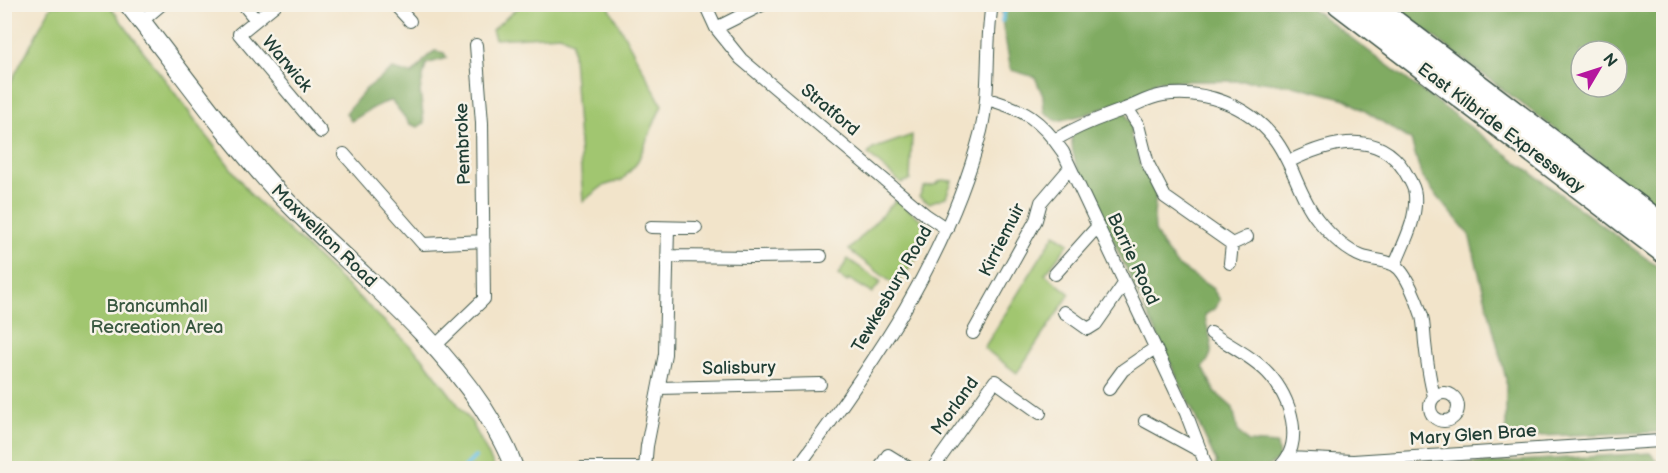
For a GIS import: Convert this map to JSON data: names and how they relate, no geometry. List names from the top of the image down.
{
  "streets": {
    "highway": ["East Kilbride Expressway"],
    "street": [
      "Warwick",
      "Stratford",
      "Pembroke",
      "Maxwellton Road",
      "Kirriemuir",
      "Barrie Road",
      "Tewkesbury Road",
      "Salisbury",
      "Morland",
      "Mary Glen Brae"
    ]
  },
  "crossings": [
    ["Stratford", "Tewkesbury Road"],
    ["Pembroke", "Maxwellton Road"],
    ["Kirriemuir", "Barrie Road"],
    ["Barrie Road", "Tewkesbury Road"]
  ],
  "parks": ["Brancumhall Recreation Area"],
  "north": "top right"
}
